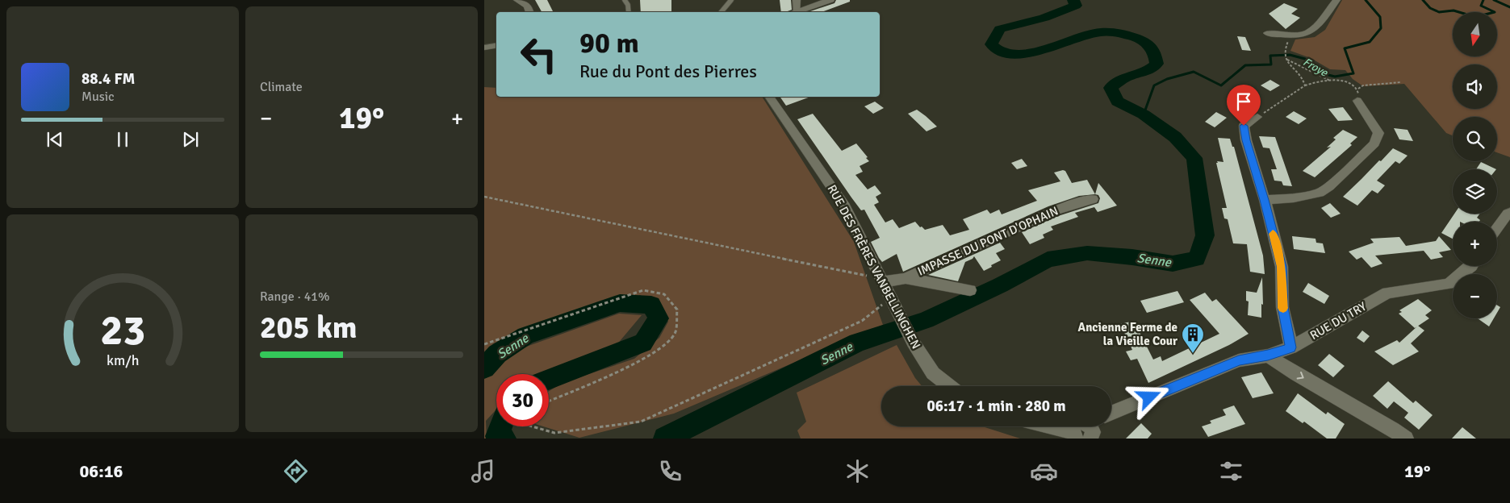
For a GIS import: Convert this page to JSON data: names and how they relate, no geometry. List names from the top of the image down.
{
  "streets": {
    "street": ["IMPASSE DU PONT D'OPHAIN", "RUE DES FRÈRES VANBELLINGHEN", "RUE DU TRY"]
  },
  "crossings": [
    ["IMPASSE DU PONT D'OPHAIN", "RUE DES FRÈRES VANBELLINGHEN"]
  ],
  "water": ["Froye", "Senne"],
  "places": {
    "building": ["Ancienne Ferme de la Vieille Cour"]
  },
  "north": "bottom",
  "page": {
    "tile": [
      "Climate",
      ["Range · 41%", "205 km"]
    ],
    "map_buttons": ["+", "−"],
    "turn": ["90 m", "Rue du Pont des Pierres"],
    "song": ["88.4 FM", "Music"],
    "heat": ["−", "19°", "+"],
    "limit": "30",
    "trip": "06:17 · 1 min · 280 m",
    "tabs": ["06:16", "19°"],
    "gauge": ["23", "km/h"]
  }
}
